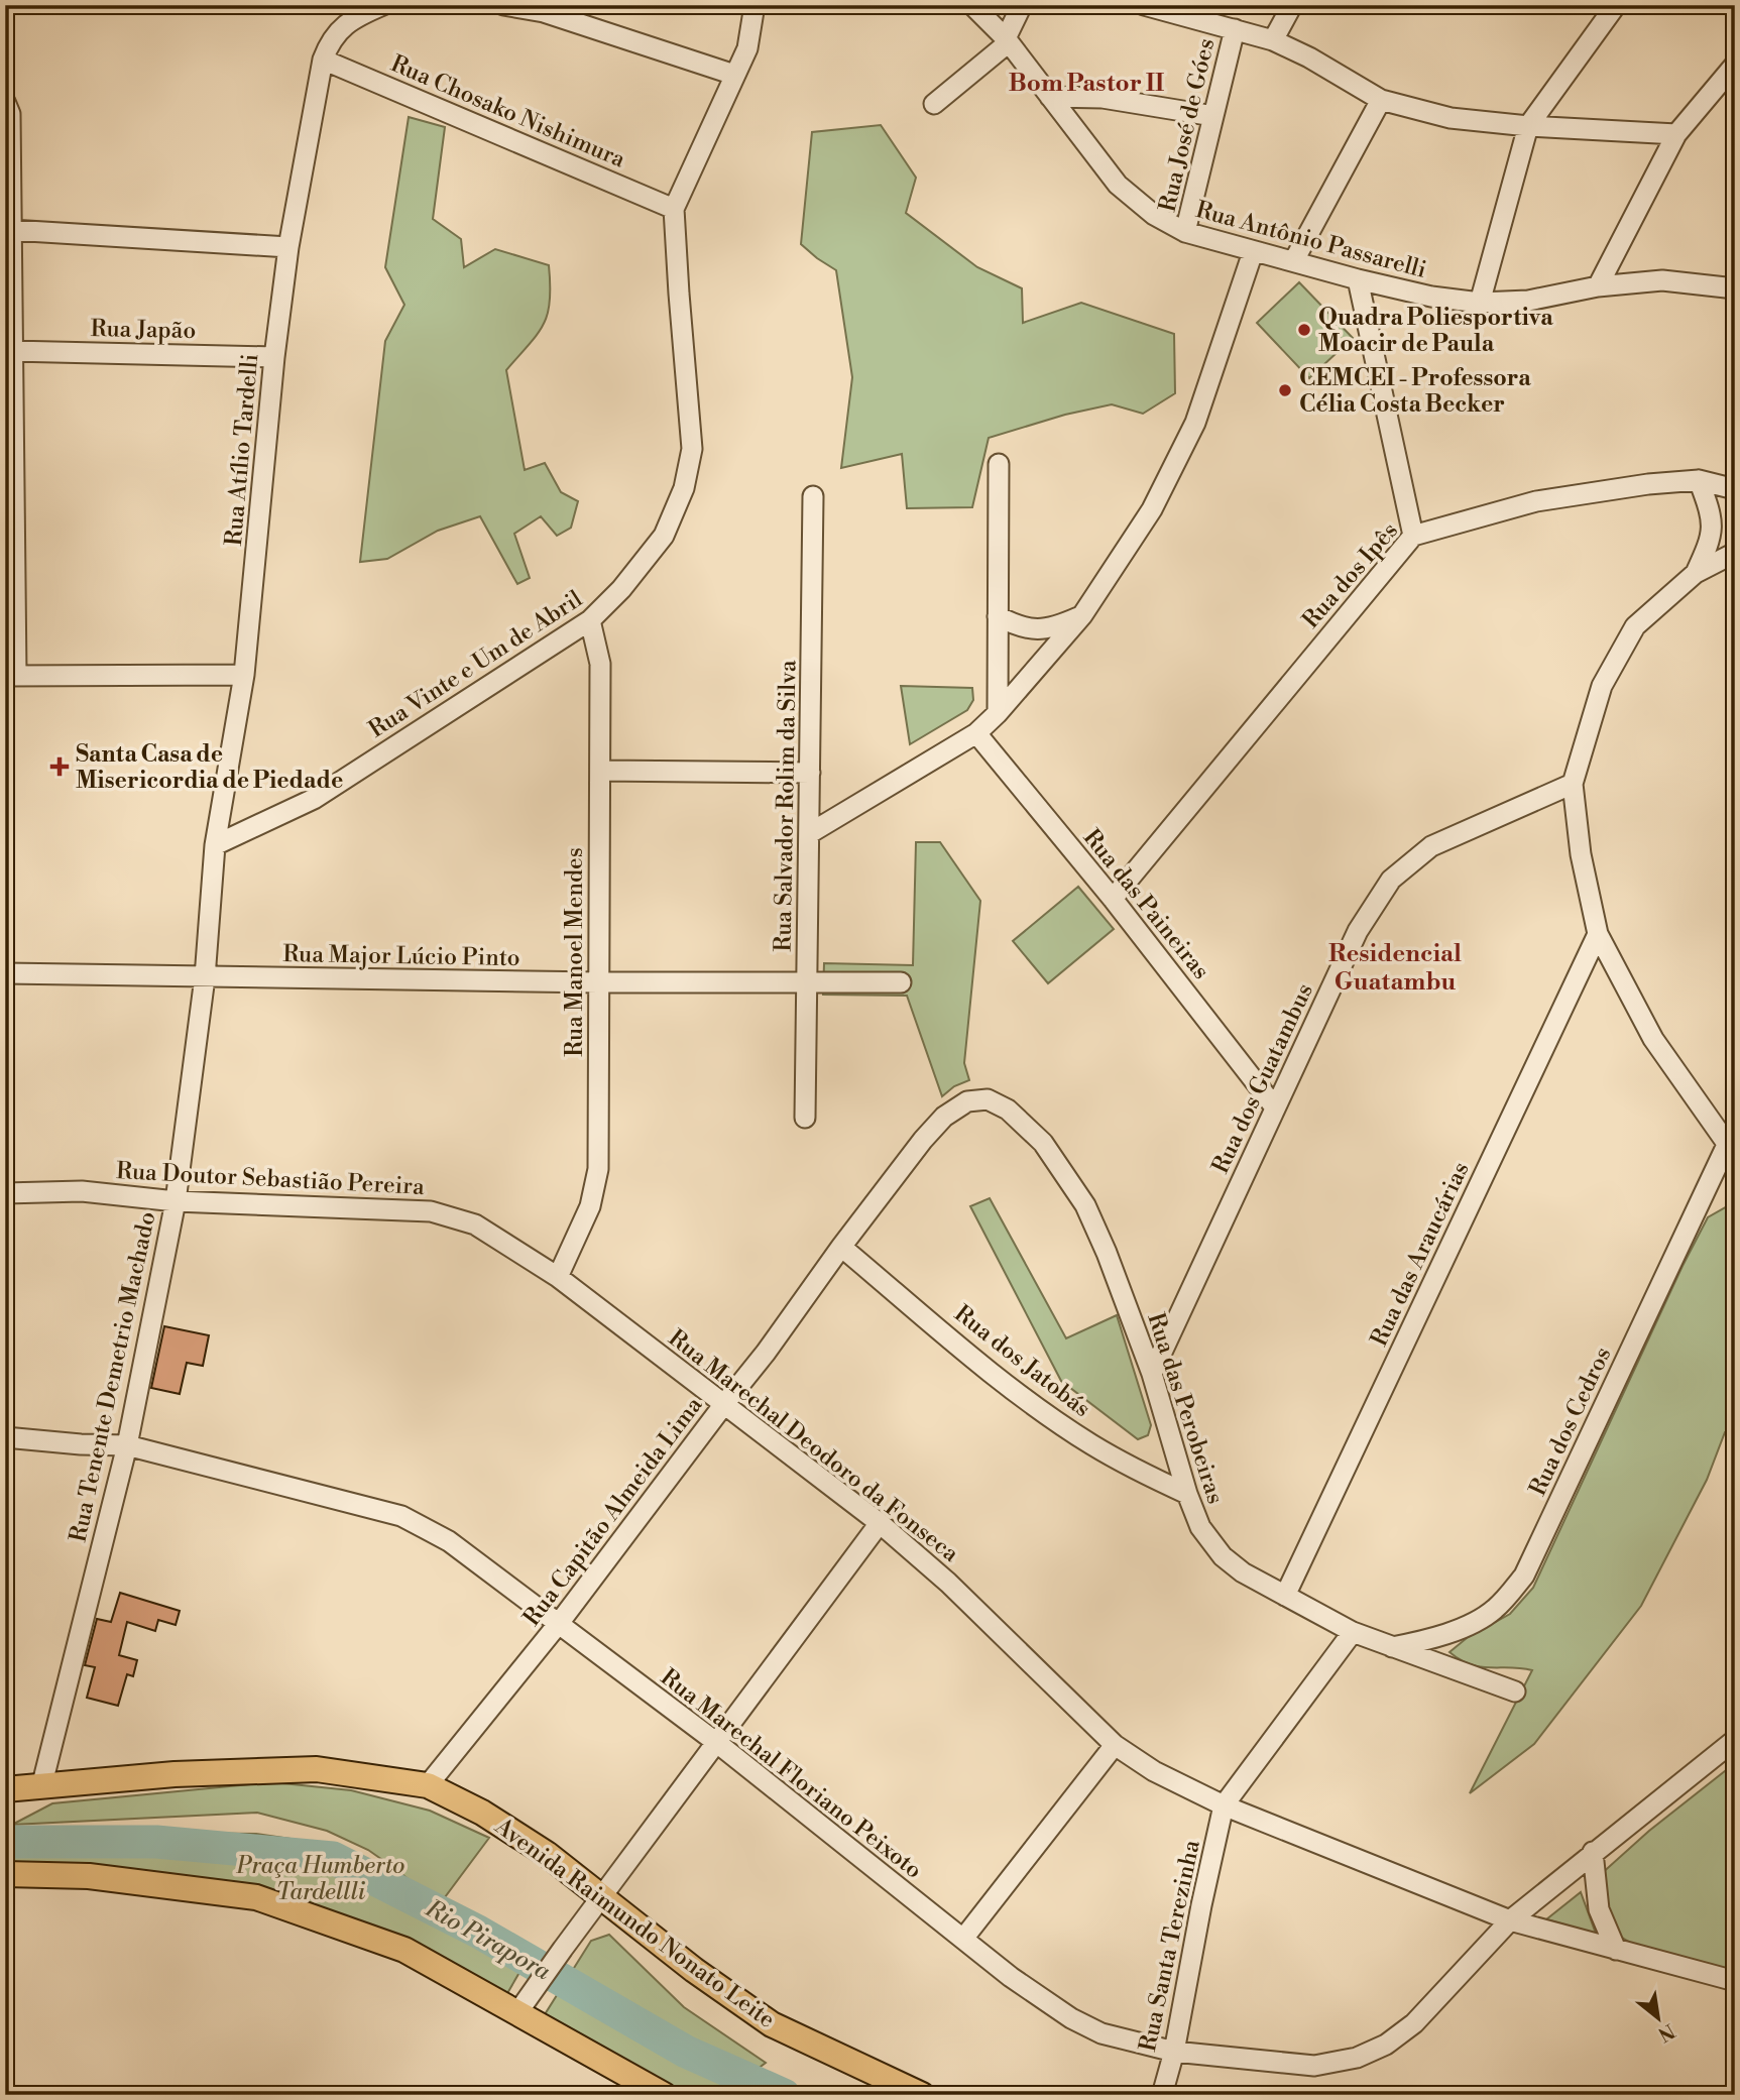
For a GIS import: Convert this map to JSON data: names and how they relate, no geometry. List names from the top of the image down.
{
  "streets": {
    "main road": ["Avenida Raimundo Nonato Leite"],
    "street": [
      "Rua Chosako Nishimura",
      "Rua José de Góes",
      "Rua Antônio Passarelli",
      "Rua Japão",
      "Rua Atílio Tardelli",
      "Rua dos Ipês",
      "Rua Vinte e Um de Abril",
      "Rua Salvador Rolim da Silva",
      "Rua das Paineiras",
      "Rua Manoel Mendes",
      "Rua Major Lúcio Pinto",
      "Rua dos Guatambus",
      "Rua Doutor Sebastião Pereira",
      "Rua das Araucárias",
      "Rua dos Jatobás",
      "Rua Tenente Demetrio Machado",
      "Rua das Perobeiras",
      "Rua dos Cedros",
      "Rua Marechal Deodoro da Fonseca",
      "Rua Capitão Almeida Lima",
      "Rua Marechal Floriano Peixoto",
      "Rua Santa Terezinha"
    ]
  },
  "crossings": [
    ["Rua Chosako Nishimura", "Rua Atílio Tardelli"],
    ["Rua Chosako Nishimura", "Rua Vinte e Um de Abril"],
    ["Rua José de Góes", "Rua Antônio Passarelli"],
    ["Rua Japão", "Rua Atílio Tardelli"],
    ["Rua Atílio Tardelli", "Rua Vinte e Um de Abril"],
    ["Rua Atílio Tardelli", "Rua Tenente Demetrio Machado"],
    ["Rua dos Ipês", "Rua das Paineiras"],
    ["Rua Vinte e Um de Abril", "Rua Manoel Mendes"],
    ["Rua Vinte e Um de Abril", "Rua Tenente Demetrio Machado"],
    ["Rua Salvador Rolim da Silva", "Rua Major Lúcio Pinto"],
    ["Rua das Paineiras", "Rua dos Guatambus"],
    ["Rua Manoel Mendes", "Rua Major Lúcio Pinto"],
    ["Rua Manoel Mendes", "Rua Doutor Sebastião Pereira"],
    ["Rua Manoel Mendes", "Rua Marechal Deodoro da Fonseca"],
    ["Rua Major Lúcio Pinto", "Rua Tenente Demetrio Machado"],
    ["Rua dos Guatambus", "Rua das Perobeiras"],
    ["Rua Doutor Sebastião Pereira", "Rua Tenente Demetrio Machado"],
    ["Rua Doutor Sebastião Pereira", "Rua Marechal Deodoro da Fonseca"],
    ["Rua das Araucárias", "Rua das Perobeiras"],
    ["Rua dos Jatobás", "Rua das Perobeiras"],
    ["Rua dos Jatobás", "Rua Capitão Almeida Lima"],
    ["Rua Tenente Demetrio Machado", "Rua Marechal Floriano Peixoto"],
    ["Rua Tenente Demetrio Machado", "Avenida Raimundo Nonato Leite"],
    ["Rua das Perobeiras", "Rua dos Cedros"],
    ["Rua das Perobeiras", "Rua Capitão Almeida Lima"],
    ["Rua Marechal Deodoro da Fonseca", "Rua Capitão Almeida Lima"],
    ["Rua Marechal Deodoro da Fonseca", "Rua Marechal Floriano Peixoto"],
    ["Rua Marechal Deodoro da Fonseca", "Rua Santa Terezinha"],
    ["Rua Capitão Almeida Lima", "Rua Marechal Floriano Peixoto"],
    ["Rua Capitão Almeida Lima", "Avenida Raimundo Nonato Leite"],
    ["Rua Marechal Floriano Peixoto", "Rua Santa Terezinha"]
  ],
  "districts": ["Bom Pastor II", "Residencial Guatambu"],
  "water": ["Rio Pirapora"],
  "parks": ["Praça Humberto Tardellli"],
  "places": {
    "other": ["Quadra Poliesportiva Moacir de Paula", "CEMCEI - Professora Célia Costa Becker"],
    "health": ["Santa Casa de Misericordia de Piedade"]
  },
  "north": "bottom right"
}
